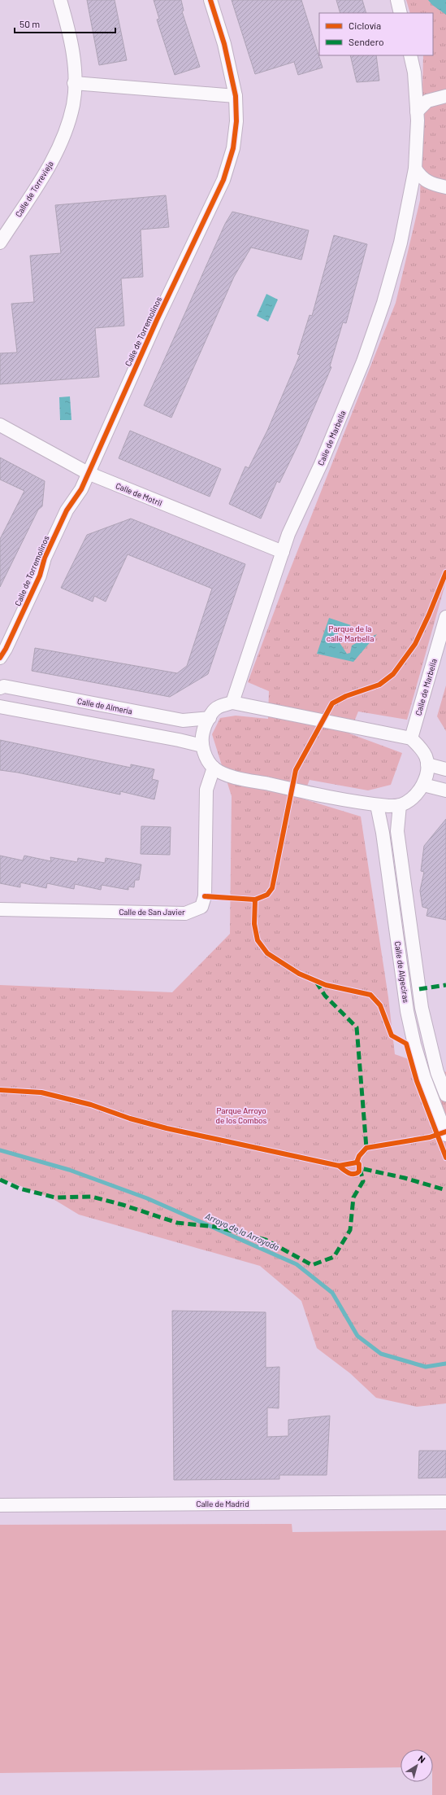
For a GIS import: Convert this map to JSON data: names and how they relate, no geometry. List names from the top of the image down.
{
  "streets": {
    "street": [
      "Calle de Torrevieja",
      "Calle de Torremolinos",
      "Calle de Marbella",
      "Calle de Motril",
      "Calle de Almería",
      "Calle de San Javier",
      "Calle de Algeciras",
      "Calle de Madrid"
    ]
  },
  "crossings": [
    ["Calle de Torremolinos", "Calle de Motril"],
    ["Calle de Marbella", "Calle de Motril"]
  ],
  "water": ["Arroyo de la Arroyada"],
  "parks": ["Parque de la calle Marbella", "Parque Arroyo de los Combos"],
  "legend": ["Ciclovía", "Sendero"],
  "scale_bar": "50 m",
  "north": "top right"
}
